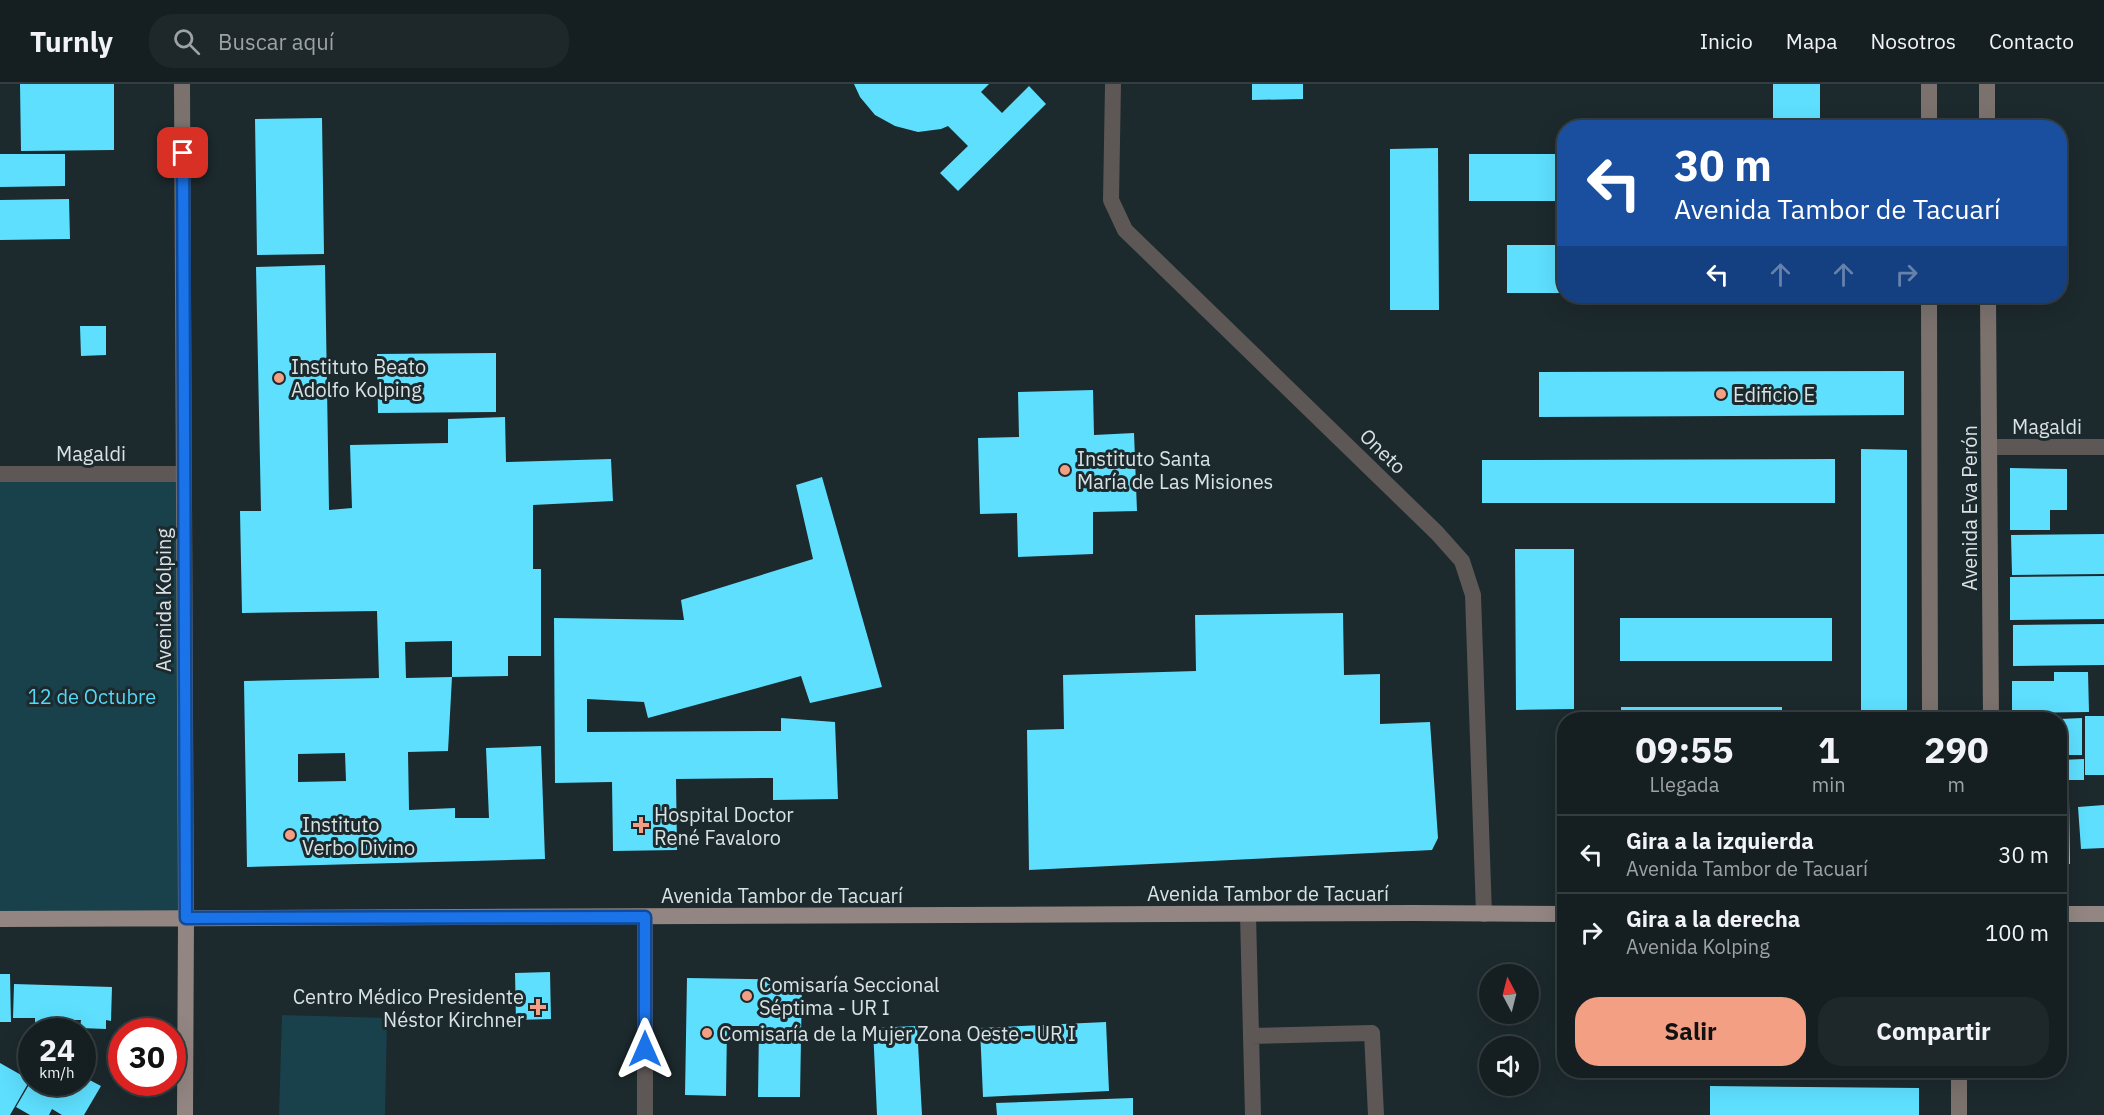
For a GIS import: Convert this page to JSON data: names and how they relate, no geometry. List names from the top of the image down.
{
  "streets": {
    "main road": ["Avenida Eva Perón", "Avenida Kolping", "Avenida Tambor de Tacuarí"],
    "street": ["Magaldi", "Oneto"]
  },
  "crossings": [
    ["Magaldi", "Avenida Eva Perón"],
    ["Magaldi", "Avenida Kolping"],
    ["Oneto", "Avenida Tambor de Tacuarí"],
    ["Avenida Kolping", "Avenida Tambor de Tacuarí"]
  ],
  "parks": ["12 de Octubre"],
  "places": {
    "other": [
      "Instituto Beato Adolfo Kolping",
      "Edificio E",
      "Instituto Santa María de Las Misiones",
      "Instituto Verbo Divino",
      "Comisaría Seccional Séptima - UR I",
      "Comisaría de la Mujer Zona Oeste - UR I"
    ],
    "health": ["Hospital Doctor René Favaloro", "Centro Médico Presidente Néstor Kirchner"]
  },
  "north": "top",
  "page": {
    "header": "Turnly",
    "search": "Buscar aquí",
    "nav": [
      "Inicio",
      "Mapa",
      "Nosotros",
      "Contacto"
    ],
    "turn": ["30 m", "Avenida Tambor de Tacuarí"],
    "eta": [
      "09:55",
      "Llegada",
      "1",
      "min",
      "290",
      "m"
    ],
    "list": [
      {
        "name": "Gira a la izquierda",
        "note": "Avenida Tambor de Tacuarí",
        "value": "30 m"
      },
      {
        "name": "Gira a la derecha",
        "note": "Avenida Kolping",
        "value": "100 m"
      }
    ],
    "buttons": ["Salir", "Compartir"],
    "speed": "24 km/h",
    "limit": "30"
  }
}
